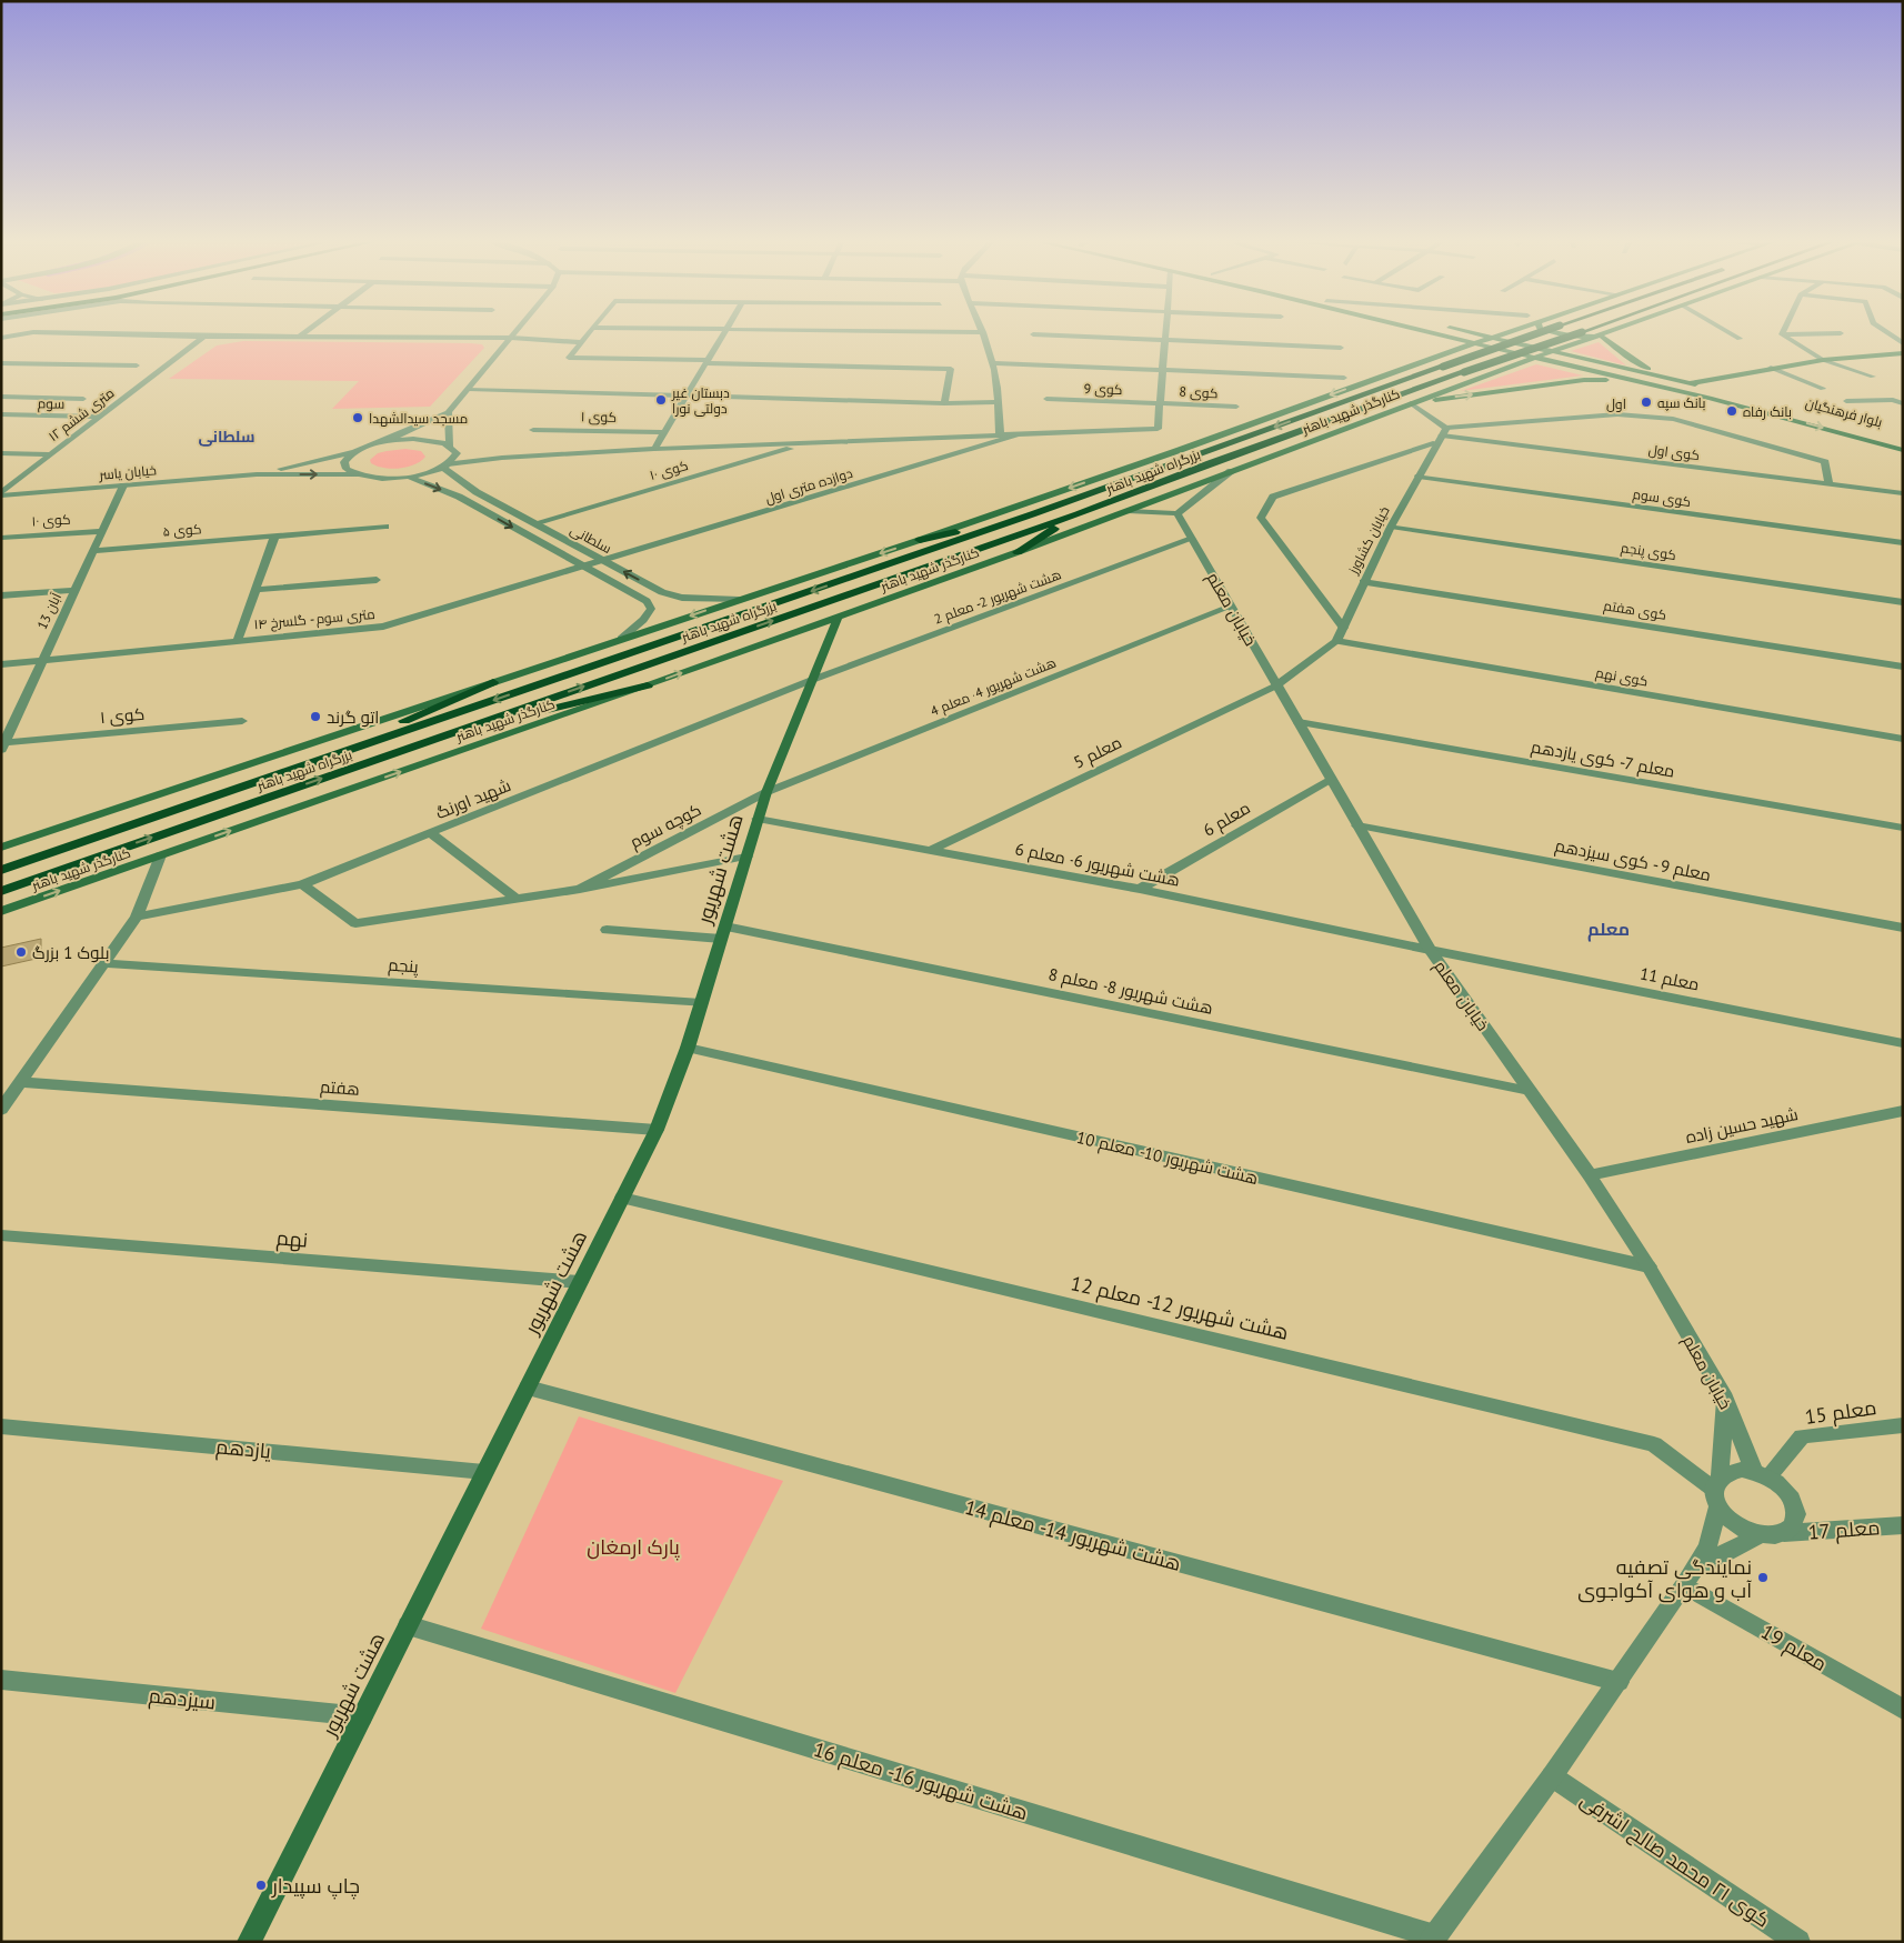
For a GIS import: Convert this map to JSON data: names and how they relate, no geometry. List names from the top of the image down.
{
  "streets": {
    "highway": ["بزرگراه شهید باهنر"],
    "main road": ["کنارگذر شهید باهنر", "بلوار فرهنگیان", "هشت شهریور"],
    "street": [
      "کوی 9",
      "کوی 8",
      "سوم",
      "اول",
      "۱۲ متری ششم",
      "کوی ۱",
      "کوی اول",
      "کوی ۱۰",
      "خیابان یاسر",
      "دوازده متری اول",
      "کوی سوم",
      "کوی ۵",
      "سلطانی",
      "خیابان کشاورز",
      "کوی پنجم",
      "هشت شهریور 2- معلم 2",
      "خیابان معلم",
      "کوی هفتم",
      "13 آبان",
      "۱۴ متری سوم - گلسرخ",
      "کوی نهم",
      "هشت شهریور 4- معلم 4",
      "معلم 5",
      "معلم 7- کوی یازدهم",
      "شهید اورنگ",
      "معلم 6",
      "کوچه سوم",
      "معلم 9 - کوی سیزدهم",
      "هشت شهریور 6- معلم 6",
      "پنجم",
      "معلم 11",
      "هشت شهریور 8- معلم 8",
      "هفتم",
      "شهید حسین زاده",
      "هشت شهریور 10- معلم 10",
      "نهم",
      "هشت شهریور 12- معلم 12",
      "معلم 15",
      "یازدهم",
      "معلم 17",
      "هشت شهریور 14- معلم 14",
      "معلم 19",
      "سیزدهم",
      "هشت شهریور 16- معلم 16",
      "کوی ۲۱ محمد صالح اشرفی"
    ]
  },
  "crossings": [
    ["کوی 9", "کوی 8"],
    ["سوم", "۱۲ متری ششم"],
    ["اول", "کوی اول"],
    ["اول", "خیابان کشاورز"],
    ["کنارگذر شهید باهنر", "بلوار فرهنگیان"],
    ["کنارگذر شهید باهنر", "سلطانی"],
    ["کنارگذر شهید باهنر", "هشت شهریور"],
    ["۱۲ متری ششم", "خیابان یاسر"],
    ["کوی ۱", "13 آبان"],
    ["کوی اول", "خیابان کشاورز"],
    ["کوی ۱۰", "سلطانی"],
    ["کوی ۱۰", "13 آبان"],
    ["خیابان یاسر", "سلطانی"],
    ["خیابان یاسر", "13 آبان"],
    ["دوازده متری اول", "سلطانی"],
    ["دوازده متری اول", "۱۴ متری سوم - گلسرخ"],
    ["کوی سوم", "خیابان کشاورز"],
    ["کوی ۵", "13 آبان"],
    ["سلطانی", "۱۴ متری سوم - گلسرخ"],
    ["خیابان کشاورز", "کوی پنجم"],
    ["خیابان کشاورز", "خیابان معلم"],
    ["خیابان کشاورز", "کوی هفتم"],
    ["خیابان کشاورز", "کوی نهم"],
    ["خیابان کشاورز", "معلم 5"],
    ["هشت شهریور 2- معلم 2", "خیابان معلم"],
    ["هشت شهریور 2- معلم 2", "شهید اورنگ"],
    ["هشت شهریور 2- معلم 2", "هشت شهریور"],
    ["خیابان معلم", "هشت شهریور 4- معلم 4"],
    ["خیابان معلم", "معلم 5"],
    ["خیابان معلم", "معلم 7- کوی یازدهم"],
    ["خیابان معلم", "معلم 6"],
    ["خیابان معلم", "معلم 9 - کوی سیزدهم"],
    ["خیابان معلم", "هشت شهریور 6- معلم 6"],
    ["خیابان معلم", "معلم 11"],
    ["خیابان معلم", "هشت شهریور 8- معلم 8"],
    ["خیابان معلم", "شهید حسین زاده"],
    ["خیابان معلم", "هشت شهریور 10- معلم 10"],
    ["خیابان معلم", "هشت شهریور 12- معلم 12"],
    ["خیابان معلم", "معلم 15"],
    ["خیابان معلم", "معلم 17"],
    ["13 آبان", "۱۴ متری سوم - گلسرخ"],
    ["هشت شهریور 4- معلم 4", "کوچه سوم"],
    ["هشت شهریور 4- معلم 4", "هشت شهریور"],
    ["معلم 5", "هشت شهریور 6- معلم 6"],
    ["شهید اورنگ", "هشت شهریور"],
    ["معلم 6", "هشت شهریور 6- معلم 6"],
    ["کوچه سوم", "هشت شهریور"],
    ["هشت شهریور 6- معلم 6", "هشت شهریور"],
    ["هشت شهریور 6- معلم 6", "معلم 11"],
    ["هشت شهریور", "پنجم"],
    ["هشت شهریور", "هشت شهریور 8- معلم 8"],
    ["هشت شهریور", "هفتم"],
    ["هشت شهریور", "هشت شهریور 10- معلم 10"],
    ["هشت شهریور", "نهم"],
    ["هشت شهریور", "هشت شهریور 12- معلم 12"],
    ["هشت شهریور", "یازدهم"],
    ["هشت شهریور", "هشت شهریور 14- معلم 14"],
    ["هشت شهریور", "سیزدهم"],
    ["هشت شهریور", "هشت شهریور 16- معلم 16"],
    ["هشت شهریور 12- معلم 12", "معلم 15"],
    ["هشت شهریور 12- معلم 12", "معلم 17"],
    ["معلم 15", "معلم 17"]
  ],
  "districts": ["سلطانی", "معلم"],
  "parks": ["پارک ارمغان"],
  "places": [
    "دبستان غیر دولتی نورا",
    "بانک سپه",
    "بانک رفاه",
    "مسجد سیدالشهدا",
    "اتو گرند",
    "بلوک 1 بزرگ",
    "نمایندگی تصفیه آب و هوای آکواجوی",
    "چاپ سپیدار"
  ]
}
